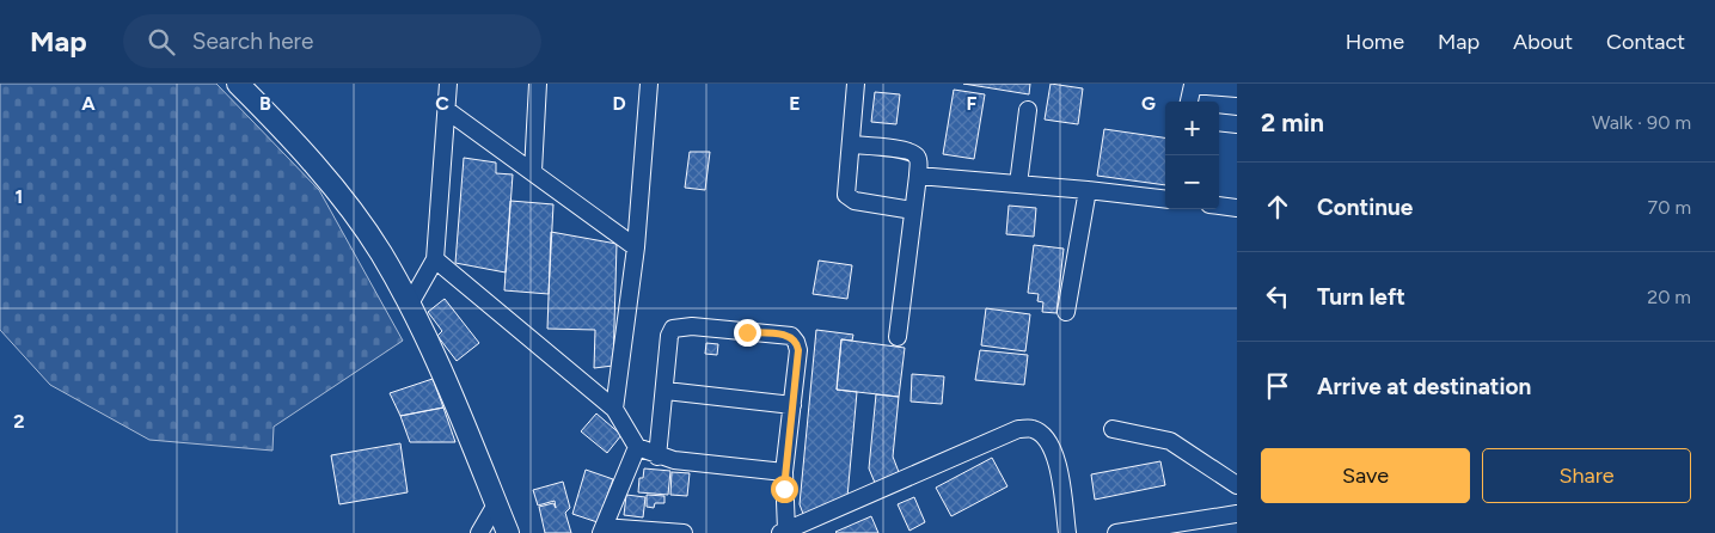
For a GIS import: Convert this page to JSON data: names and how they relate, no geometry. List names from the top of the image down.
{
  "page": {
    "header": "Map",
    "search": "Search here",
    "nav": [
      "Home",
      "Map",
      "About",
      "Contact"
    ],
    "heading": ["2 min", "Walk · 90 m"],
    "map_buttons": ["+", "−"],
    "list": [
      ["Continue", "70 m"],
      ["Turn left", "20 m"],
      "Arrive at destination"
    ],
    "buttons": ["Save", "Share"]
  },
  "grid": {
    "columns": [
      "A",
      "B",
      "C",
      "D",
      "E",
      "F",
      "G"
    ],
    "rows": ["1", "2"]
  }
}
